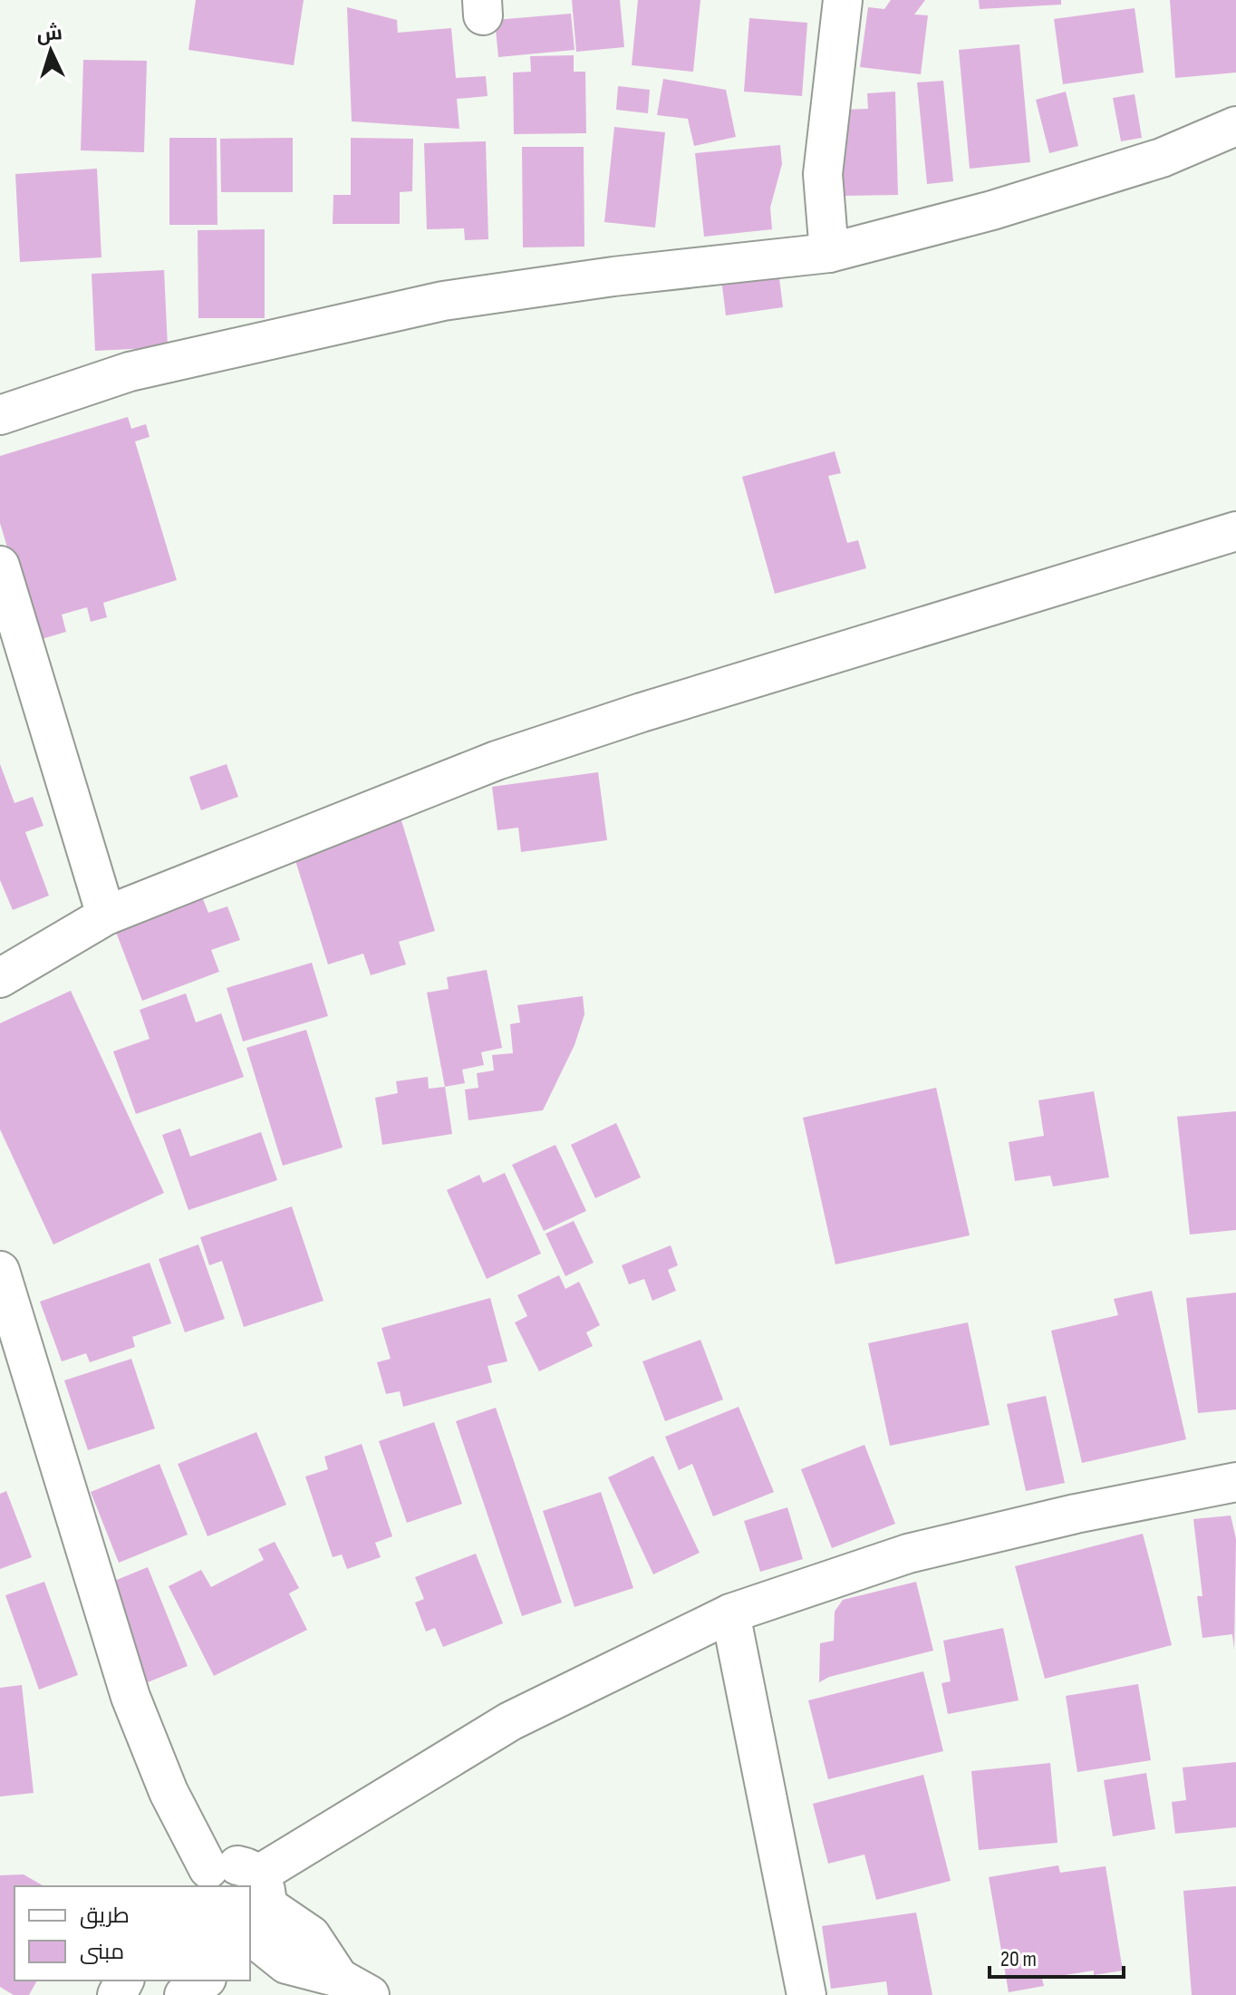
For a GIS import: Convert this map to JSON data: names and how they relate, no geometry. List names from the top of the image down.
{
  "legend": ["طريق", "مبنى"],
  "scale_bar": "20 m",
  "north": "top"
}
